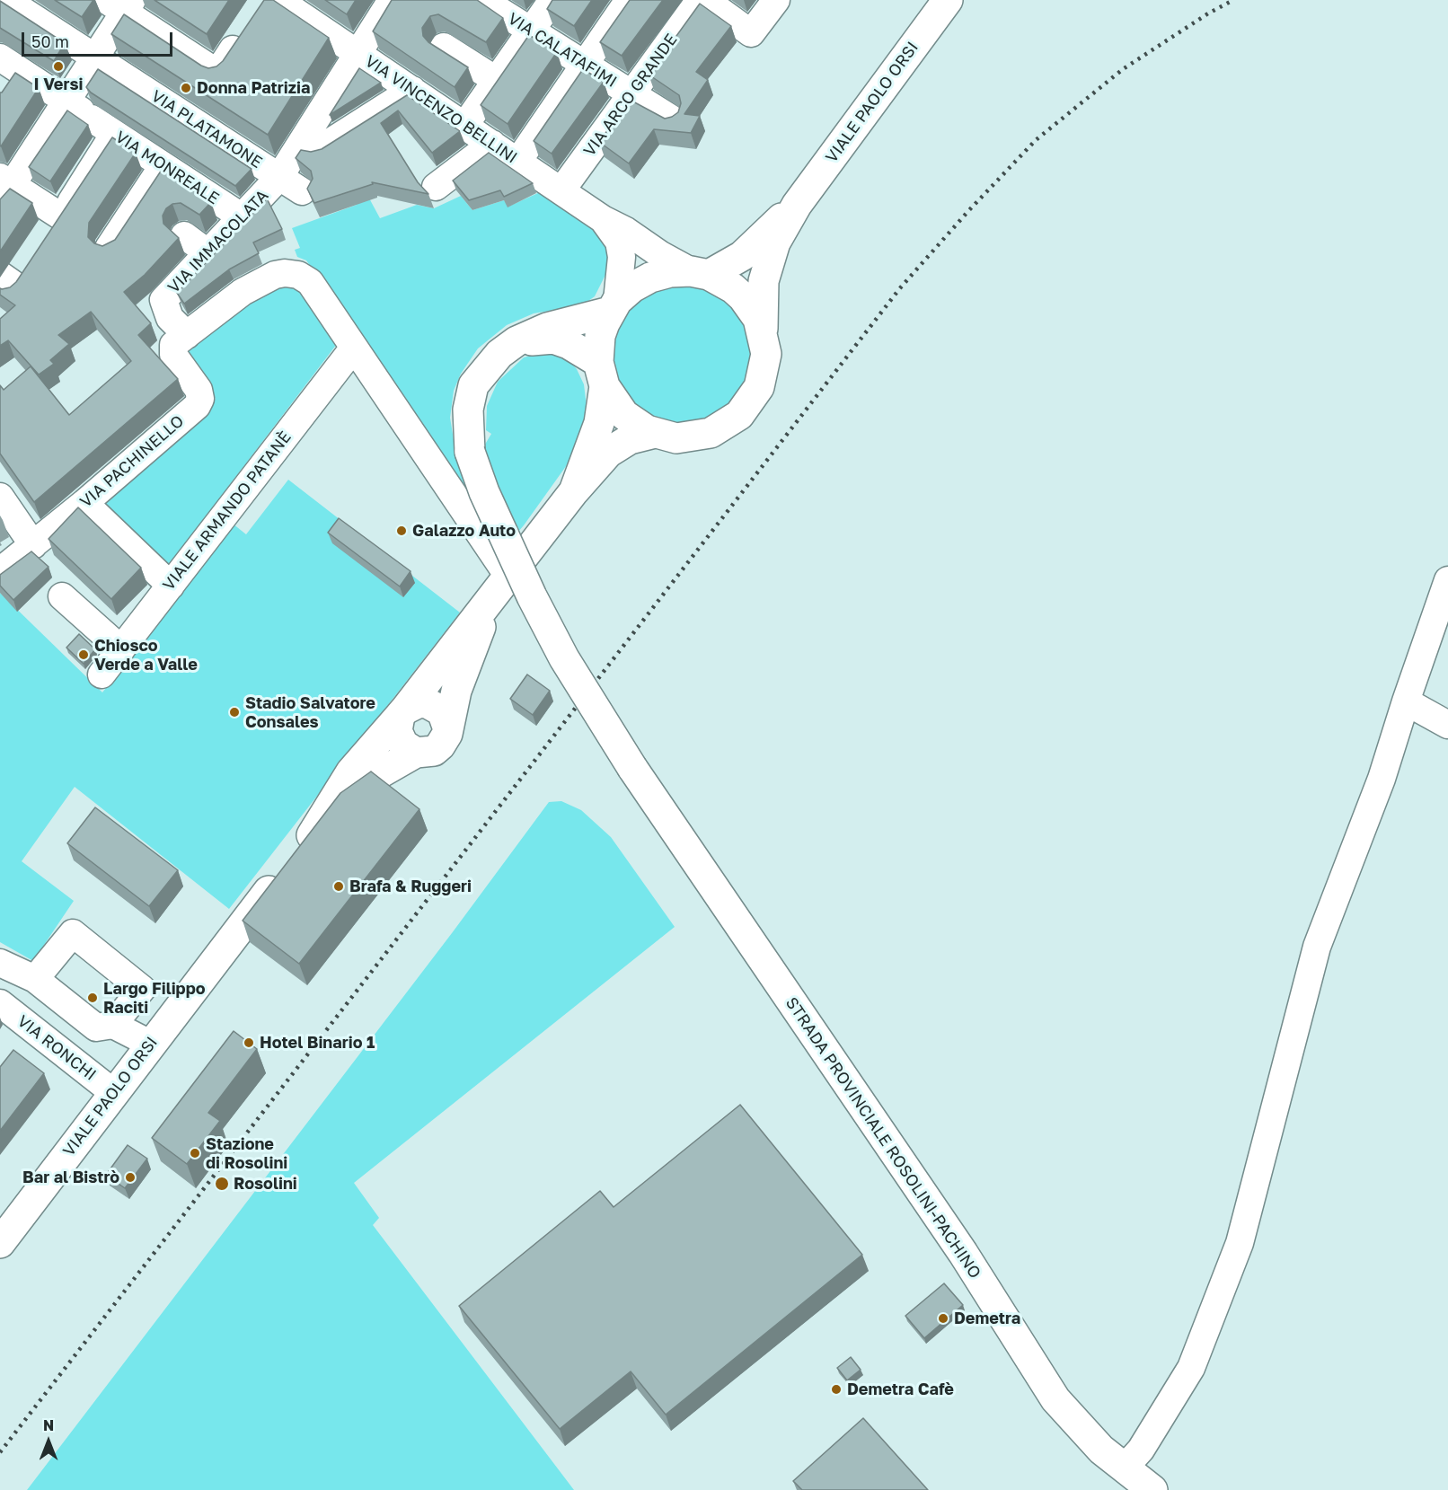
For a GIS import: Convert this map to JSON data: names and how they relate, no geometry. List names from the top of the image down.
{
  "streets": {
    "main road": ["VIALE PAOLO ORSI", "STRADA PROVINCIALE ROSOLINI-PACHINO"],
    "street": [
      "VIA CALATAFIMI",
      "VIA ARCO GRANDE",
      "VIA VINCENZO BELLINI",
      "VIA PLATAMONE",
      "VIA MONREALE",
      "VIA IMMACOLATA",
      "VIA PACHINELLO",
      "VIALE ARMANDO PATANÈ",
      "VIA RONCHI"
    ]
  },
  "crossings": [
    ["VIA CALATAFIMI", "VIA ARCO GRANDE"],
    ["VIA ARCO GRANDE", "VIA VINCENZO BELLINI"],
    ["VIALE PAOLO ORSI", "VIA RONCHI"],
    ["VIA VINCENZO BELLINI", "VIA IMMACOLATA"],
    ["VIA PLATAMONE", "VIA IMMACOLATA"],
    ["VIA MONREALE", "VIA IMMACOLATA"],
    ["VIA IMMACOLATA", "VIA PACHINELLO"]
  ],
  "places": [
    "I Versi",
    "Donna Patrizia",
    "Galazzo Auto",
    "Chiosco Verde a Valle",
    "Stadio Salvatore Consales",
    "Brafa & Ruggeri",
    "Largo Filippo Raciti",
    "Hotel Binario 1",
    "Stazione di Rosolini",
    "Bar al Bistrò",
    "Rosolini",
    "Demetra",
    "Demetra Cafè"
  ],
  "scale_bar": "50 m",
  "north": "top"
}
